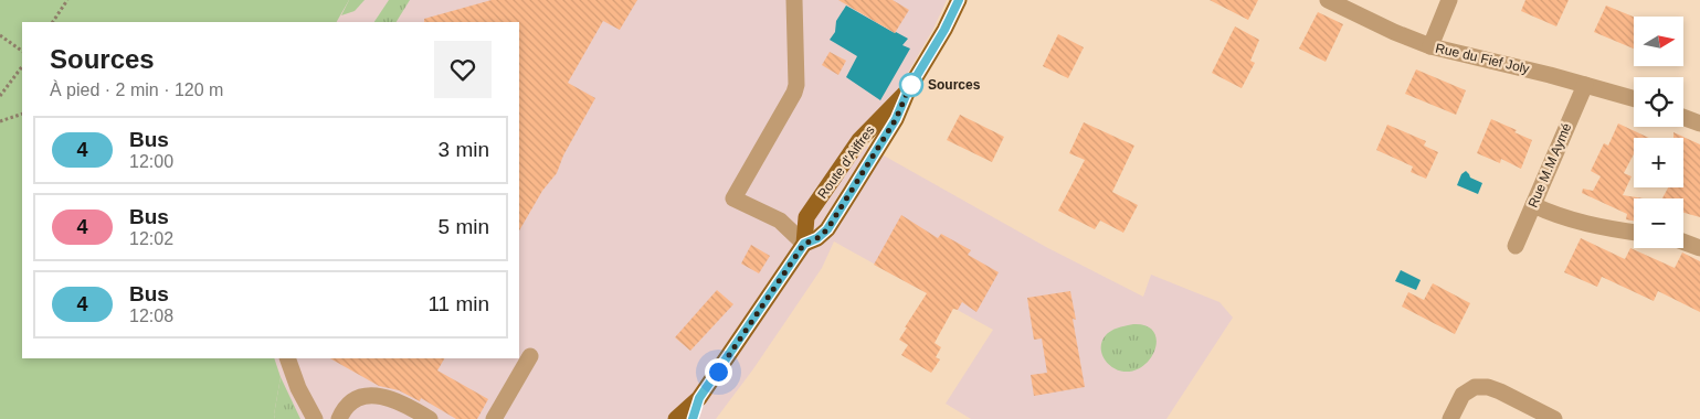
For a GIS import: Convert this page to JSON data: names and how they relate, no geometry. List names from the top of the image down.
{
  "streets": {
    "main road": ["Route d'Aiffres"],
    "street": ["Rue du Fief Joly", "Rue M.M Aymé"]
  },
  "crossings": [
    ["Rue du Fief Joly", "Rue M.M Aymé"]
  ],
  "places": ["Sources"],
  "lines": ["bus line 4"],
  "north": "right",
  "page": {
    "map_buttons": ["+", "−"],
    "heading": ["Sources", "À pied · 2 min · 120 m"],
    "list": [
      {
        "mark": "4",
        "name": "Bus",
        "note": "12:00",
        "value": "3 min"
      },
      {
        "mark": "4",
        "name": "Bus",
        "note": "12:02",
        "value": "5 min"
      },
      {
        "mark": "4",
        "name": "Bus",
        "note": "12:08",
        "value": "11 min"
      }
    ]
  }
}
